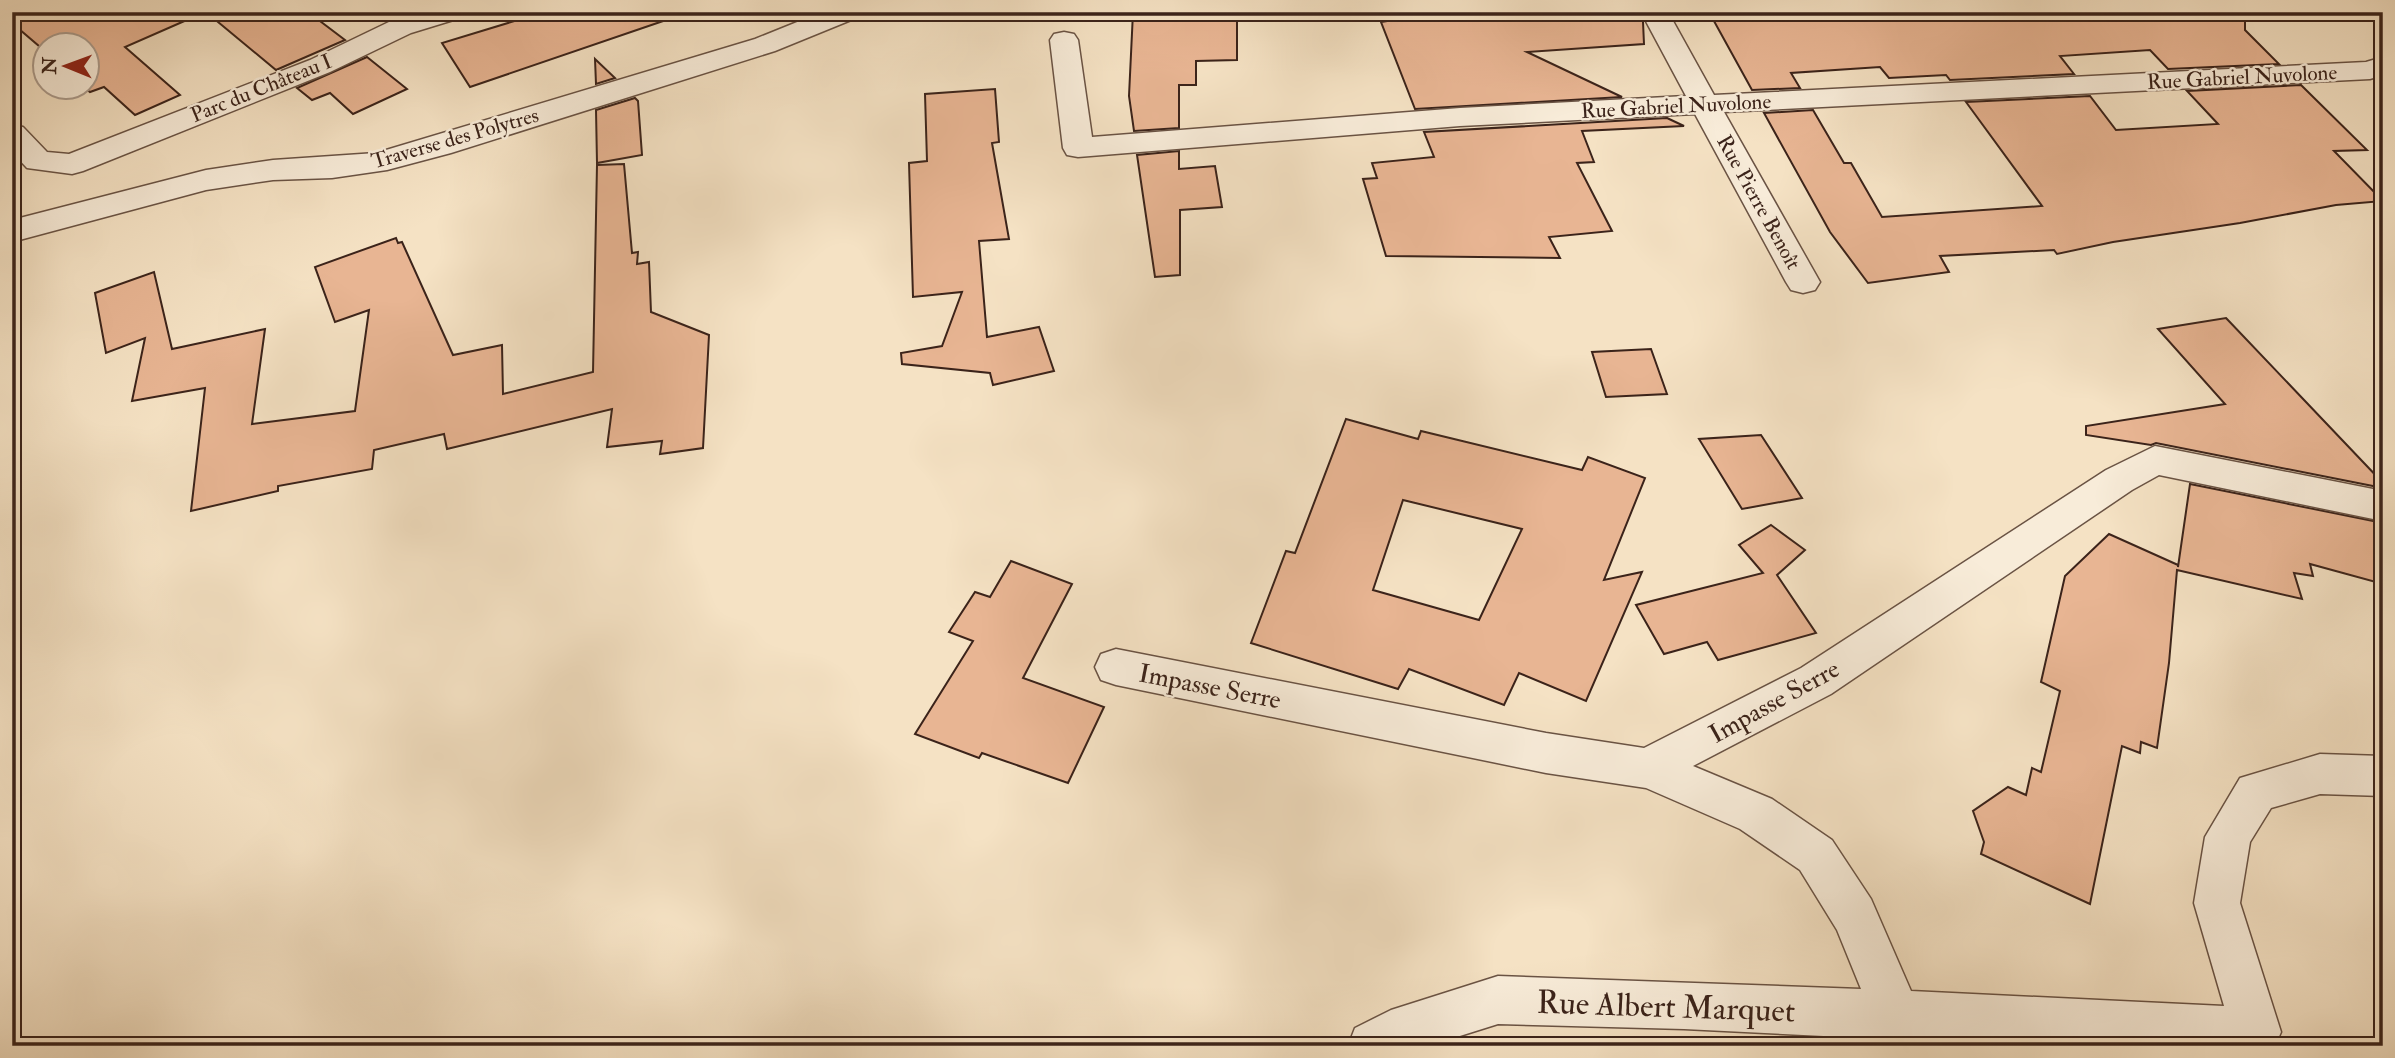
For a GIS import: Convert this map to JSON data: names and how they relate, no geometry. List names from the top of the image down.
{
  "streets": {
    "street": [
      "Rue Gabriel Nuvolone",
      "Parc du Château I",
      "Traverse des Polytres",
      "Rue Pierre Benoît",
      "Impasse Serre",
      "Rue Albert Marquet"
    ]
  },
  "crossings": [
    ["Rue Gabriel Nuvolone", "Rue Pierre Benoît"]
  ],
  "north": "left"
}
